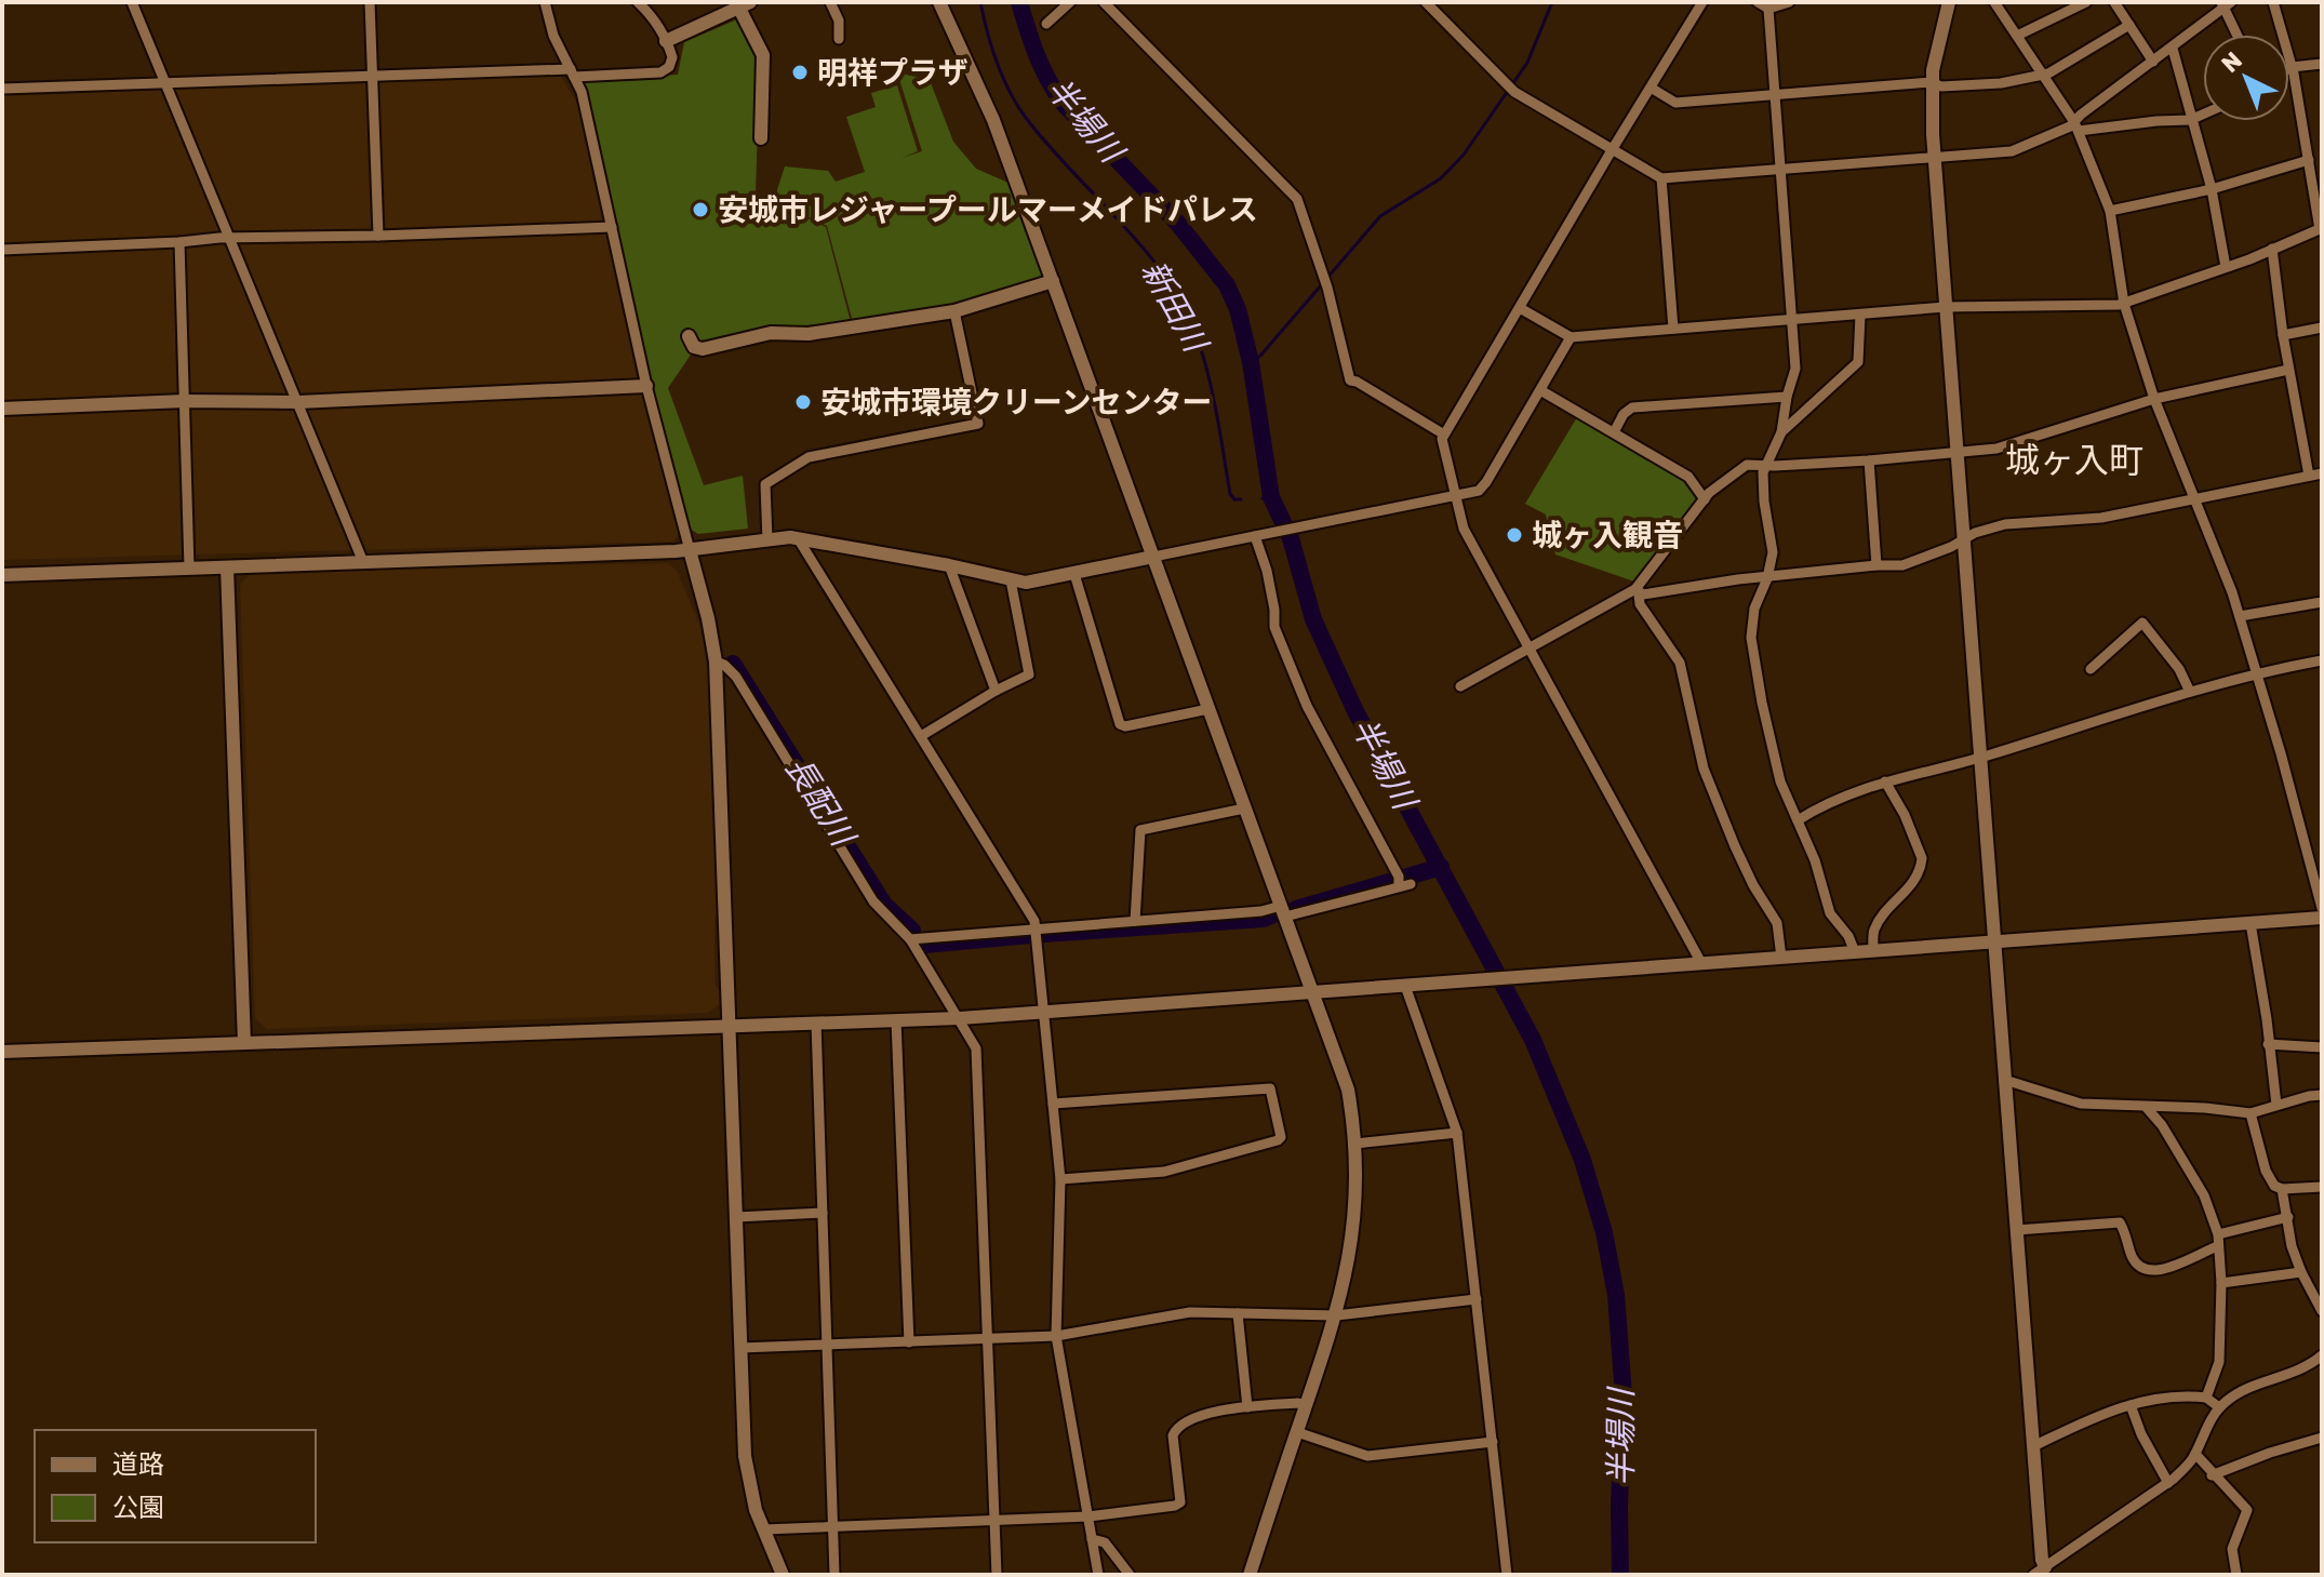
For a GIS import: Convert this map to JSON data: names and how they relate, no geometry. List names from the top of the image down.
{
  "districts": ["城ヶ入町"],
  "water": ["半場川", "新田川", "長配川"],
  "places": [
    "明祥プラザ",
    "安城市レジャープールマーメイドパレス",
    "安城市環境クリーンセンター",
    "城ヶ入観音"
  ],
  "legend": ["道路", "公園"],
  "north": "top left"
}
